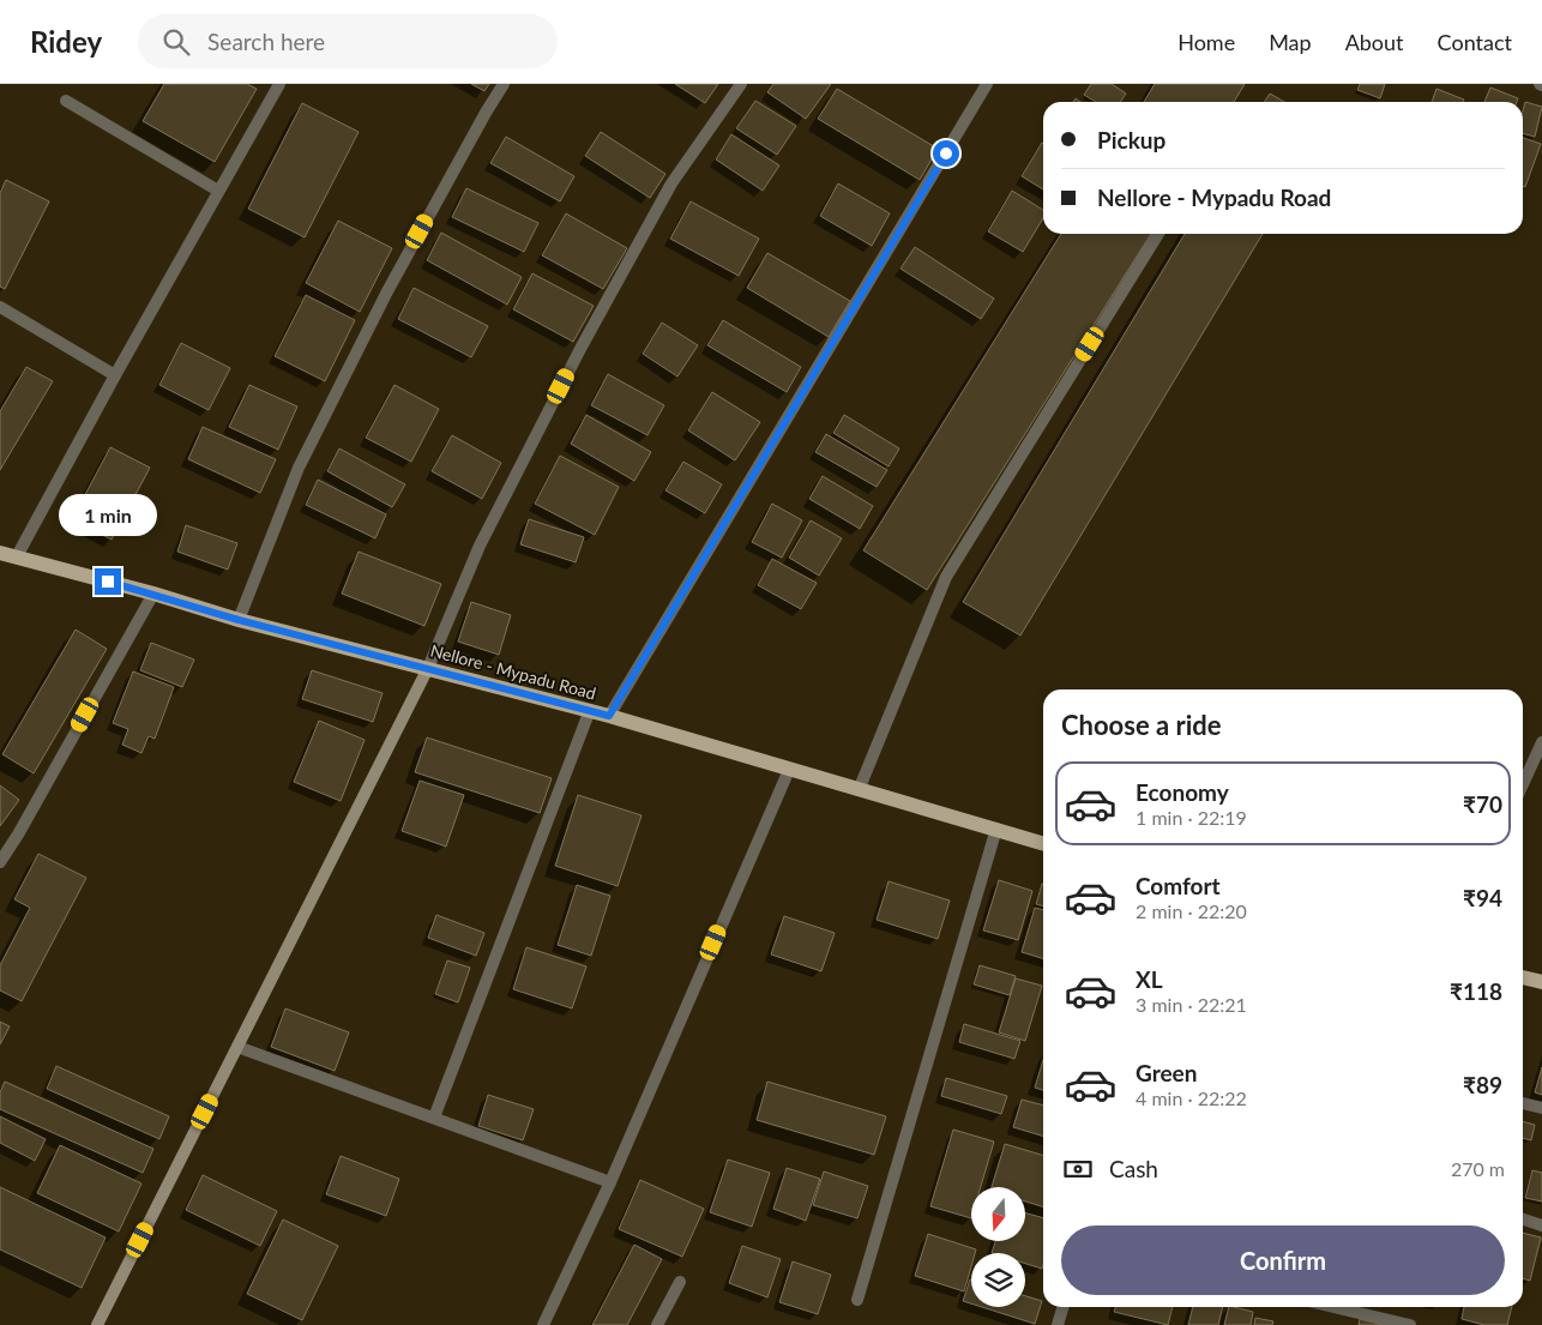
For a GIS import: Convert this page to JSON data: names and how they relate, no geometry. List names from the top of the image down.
{
  "streets": {
    "main road": ["Nellore - Mypadu Road"]
  },
  "north": "bottom",
  "page": {
    "header": "Ridey",
    "search": "Search here",
    "nav": [
      "Home",
      "Map",
      "About",
      "Contact"
    ],
    "banner": ["Pickup", "Nellore - Mypadu Road"],
    "bubble": "1 min",
    "heading": "Choose a ride",
    "list": [
      {
        "name": "Economy",
        "note": "1 min · 22:19",
        "value": "₹70"
      },
      {
        "name": "Comfort",
        "note": "2 min · 22:20",
        "value": "₹94"
      },
      {
        "name": "XL",
        "note": "3 min · 22:21",
        "value": "₹118"
      },
      {
        "name": "Green",
        "note": "4 min · 22:22",
        "value": "₹89"
      }
    ],
    "pay": ["Cash", "270 m"],
    "buttons": "Confirm"
  }
}
